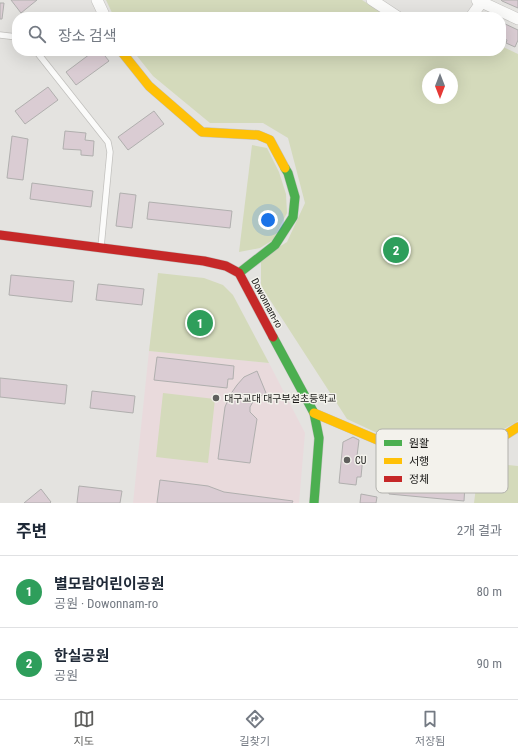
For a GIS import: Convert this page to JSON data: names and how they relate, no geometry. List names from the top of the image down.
{
  "streets": {
    "street": ["Dowonnam-ro"]
  },
  "places": ["대구교대 대구부설초등학교", "CU"],
  "legend": ["원활", "서행", "정체"],
  "north": "bottom",
  "page": {
    "search": "장소 검색",
    "pins": ["2", "1"],
    "heading": ["주변", "2개 결과"],
    "list": [
      {
        "mark": "1",
        "name": "별모람어린이공원",
        "note": "공원 · Dowonnam-ro",
        "value": "80 m"
      },
      {
        "mark": "2",
        "name": "한실공원",
        "note": "공원",
        "value": "90 m"
      }
    ],
    "nav": ["지도", "길찾기", "저장됨"]
  }
}
